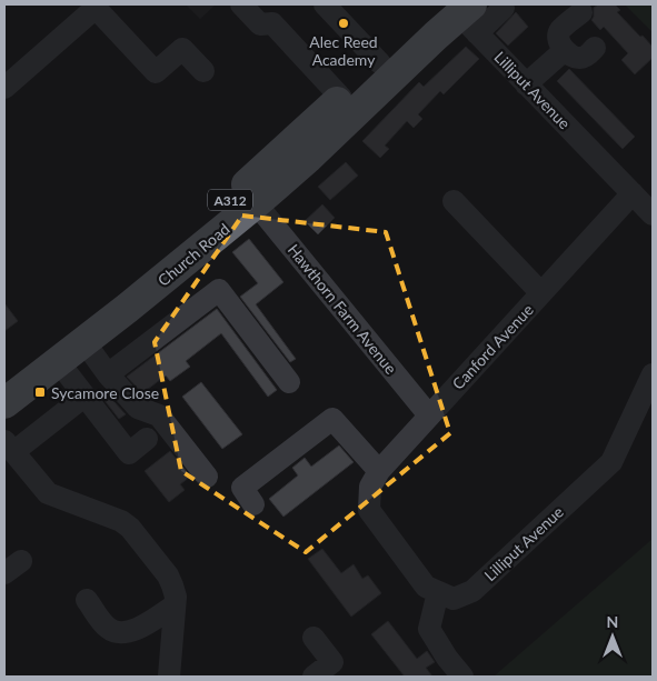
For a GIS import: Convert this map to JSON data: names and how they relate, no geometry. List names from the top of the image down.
{
  "streets": {
    "highway": ["A312", "Church Road"],
    "street": ["Lilliput Avenue", "Hawthorn Farm Avenue", "Canford Avenue"]
  },
  "crossings": [
    ["Lilliput Avenue", "Church Road"],
    ["Lilliput Avenue", "Canford Avenue"],
    ["Church Road", "Hawthorn Farm Avenue"],
    ["Hawthorn Farm Avenue", "Canford Avenue"]
  ],
  "places": {
    "other": ["Alec Reed Academy"],
    "transit": ["Sycamore Close"]
  },
  "north": "top"
}
